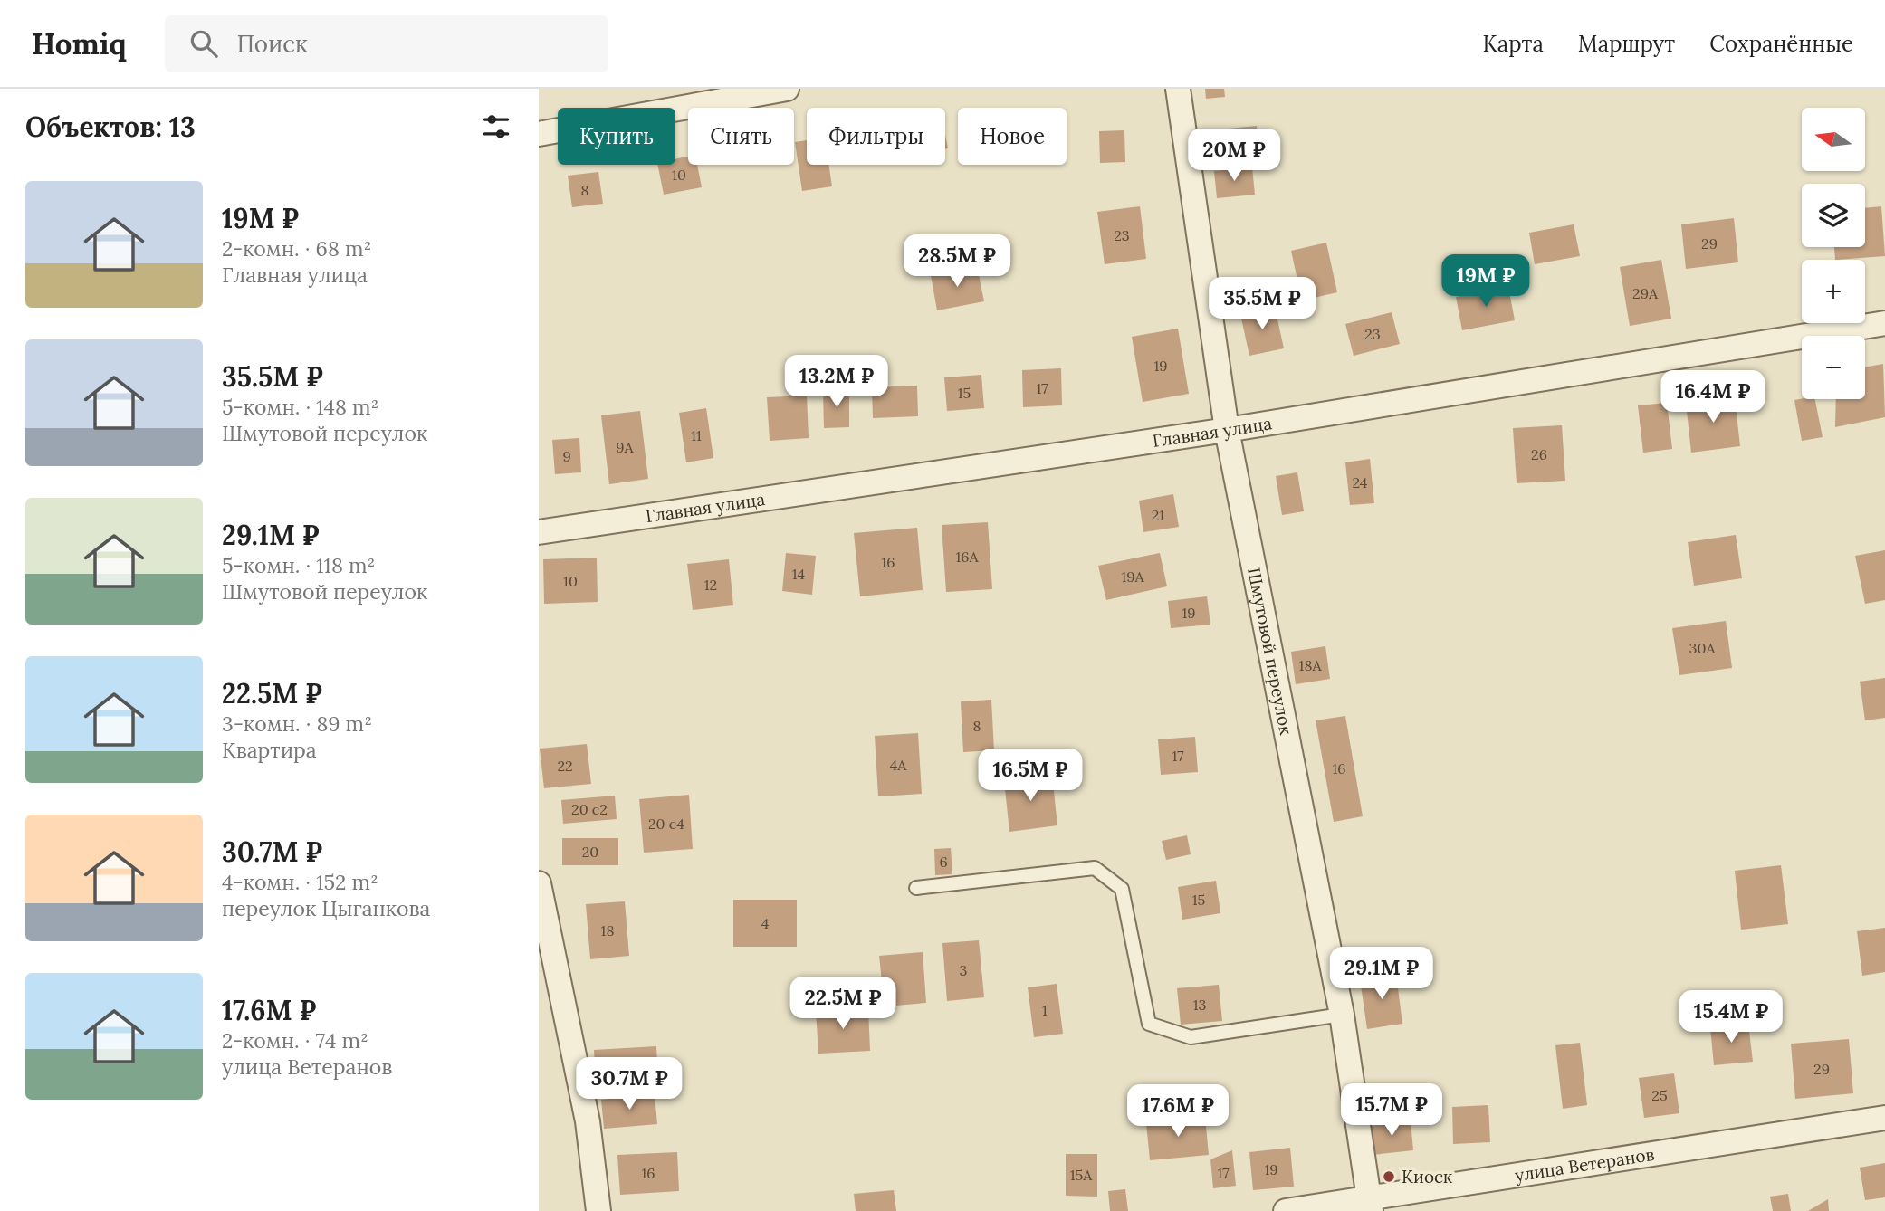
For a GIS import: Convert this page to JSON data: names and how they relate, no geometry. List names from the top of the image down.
{
  "streets": {
    "street": ["Главная улица", "Шмутовой переулок", "улица Ветеранов"]
  },
  "crossings": [
    ["Главная улица", "Шмутовой переулок"],
    ["Шмутовой переулок", "улица Ветеранов"]
  ],
  "places": ["Киоск"],
  "house_numbers": [
    "10",
    "8",
    "23",
    "29",
    "29А",
    "23",
    "19",
    "17",
    "15",
    "11",
    "9А",
    "26",
    "9",
    "24",
    "21",
    "16А",
    "16",
    "14",
    "19А",
    "10",
    "12",
    "19",
    "30А",
    "18А",
    "8",
    "17",
    "4А",
    "22",
    "16",
    "20 с2",
    "20 с4",
    "20",
    "6",
    "15",
    "4",
    "18",
    "3",
    "13",
    "1",
    "29",
    "25",
    "19",
    "16",
    "17",
    "15А"
  ],
  "north": "left",
  "page": {
    "header": "Homiq",
    "search": "Поиск",
    "nav": ["Карта", "Маршрут", "Сохранённые"],
    "heading": "Объектов: 13",
    "map_buttons": ["+", "−"],
    "chip": [
      "Купить",
      "Снять",
      "Фильтры",
      "Новое"
    ],
    "price": [
      "20M ₽",
      "28.5M ₽",
      "19M ₽",
      "35.5M ₽",
      "13.2M ₽",
      "16.4M ₽",
      "16.5M ₽",
      "29.1M ₽",
      "22.5M ₽",
      "15.4M ₽",
      "30.7M ₽",
      "15.7M ₽",
      "17.6M ₽"
    ],
    "list": [
      {
        "name": "19M ₽",
        "note": "2-комн. · 68 m² · Главная улица"
      },
      {
        "name": "35.5M ₽",
        "note": "5-комн. · 148 m² · Шмутовой переулок"
      },
      {
        "name": "29.1M ₽",
        "note": "5-комн. · 118 m² · Шмутовой переулок"
      },
      {
        "name": "22.5M ₽",
        "note": "3-комн. · 89 m² · Квартира"
      },
      {
        "name": "30.7M ₽",
        "note": "4-комн. · 152 m² · переулок Цыганкова"
      },
      {
        "name": "17.6M ₽",
        "note": "2-комн. · 74 m² · улица Ветеранов"
      }
    ]
  }
}
